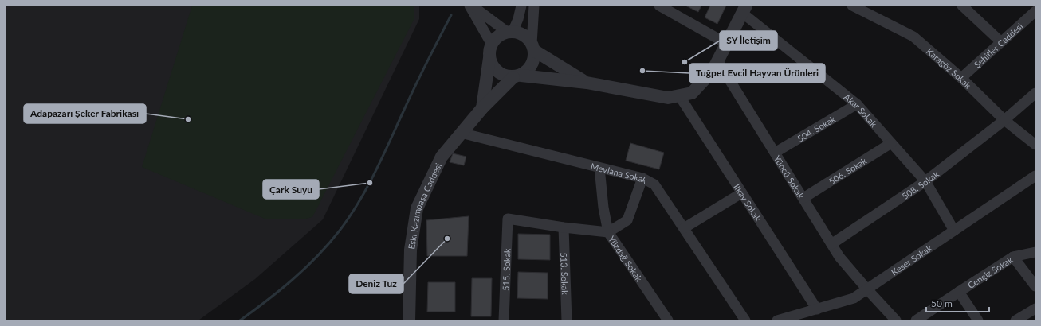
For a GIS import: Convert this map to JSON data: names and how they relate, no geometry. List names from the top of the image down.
{
  "streets": {
    "street": [
      "Şehitler Caddesi",
      "Karagöz Sokak",
      "Akar Sokak",
      "504. Sokak",
      "506. Sokak",
      "Mevlana Sokak",
      "Yüncü Sokak",
      "508. Sokak",
      "İlkay Sokak",
      "Eski Kazımpaşa Caddesi",
      "Yüzdağ Sokak",
      "Keser Sokak",
      "515. Sokak",
      "Cengiz Sokak",
      "513. Sokak"
    ]
  },
  "crossings": [
    ["Şehitler Caddesi", "Karagöz Sokak"],
    ["Karagöz Sokak", "508. Sokak"],
    ["Akar Sokak", "504. Sokak"],
    ["Akar Sokak", "506. Sokak"],
    ["Akar Sokak", "508. Sokak"],
    ["Akar Sokak", "Keser Sokak"],
    ["504. Sokak", "Yüncü Sokak"],
    ["506. Sokak", "Yüncü Sokak"],
    ["Mevlana Sokak", "Eski Kazımpaşa Caddesi"],
    ["Yüncü Sokak", "508. Sokak"],
    ["Yüncü Sokak", "Keser Sokak"],
    ["İlkay Sokak", "Keser Sokak"],
    ["Yüzdağ Sokak", "515. Sokak"],
    ["Yüzdağ Sokak", "513. Sokak"]
  ],
  "places": [
    "SY İletişim",
    "Tuğpet Evcil Hayvan Ürünleri",
    "Adapazarı Şeker Fabrikası",
    "Çark Suyu",
    "Deniz Tuz"
  ],
  "scale_bar": "50 m"
}
